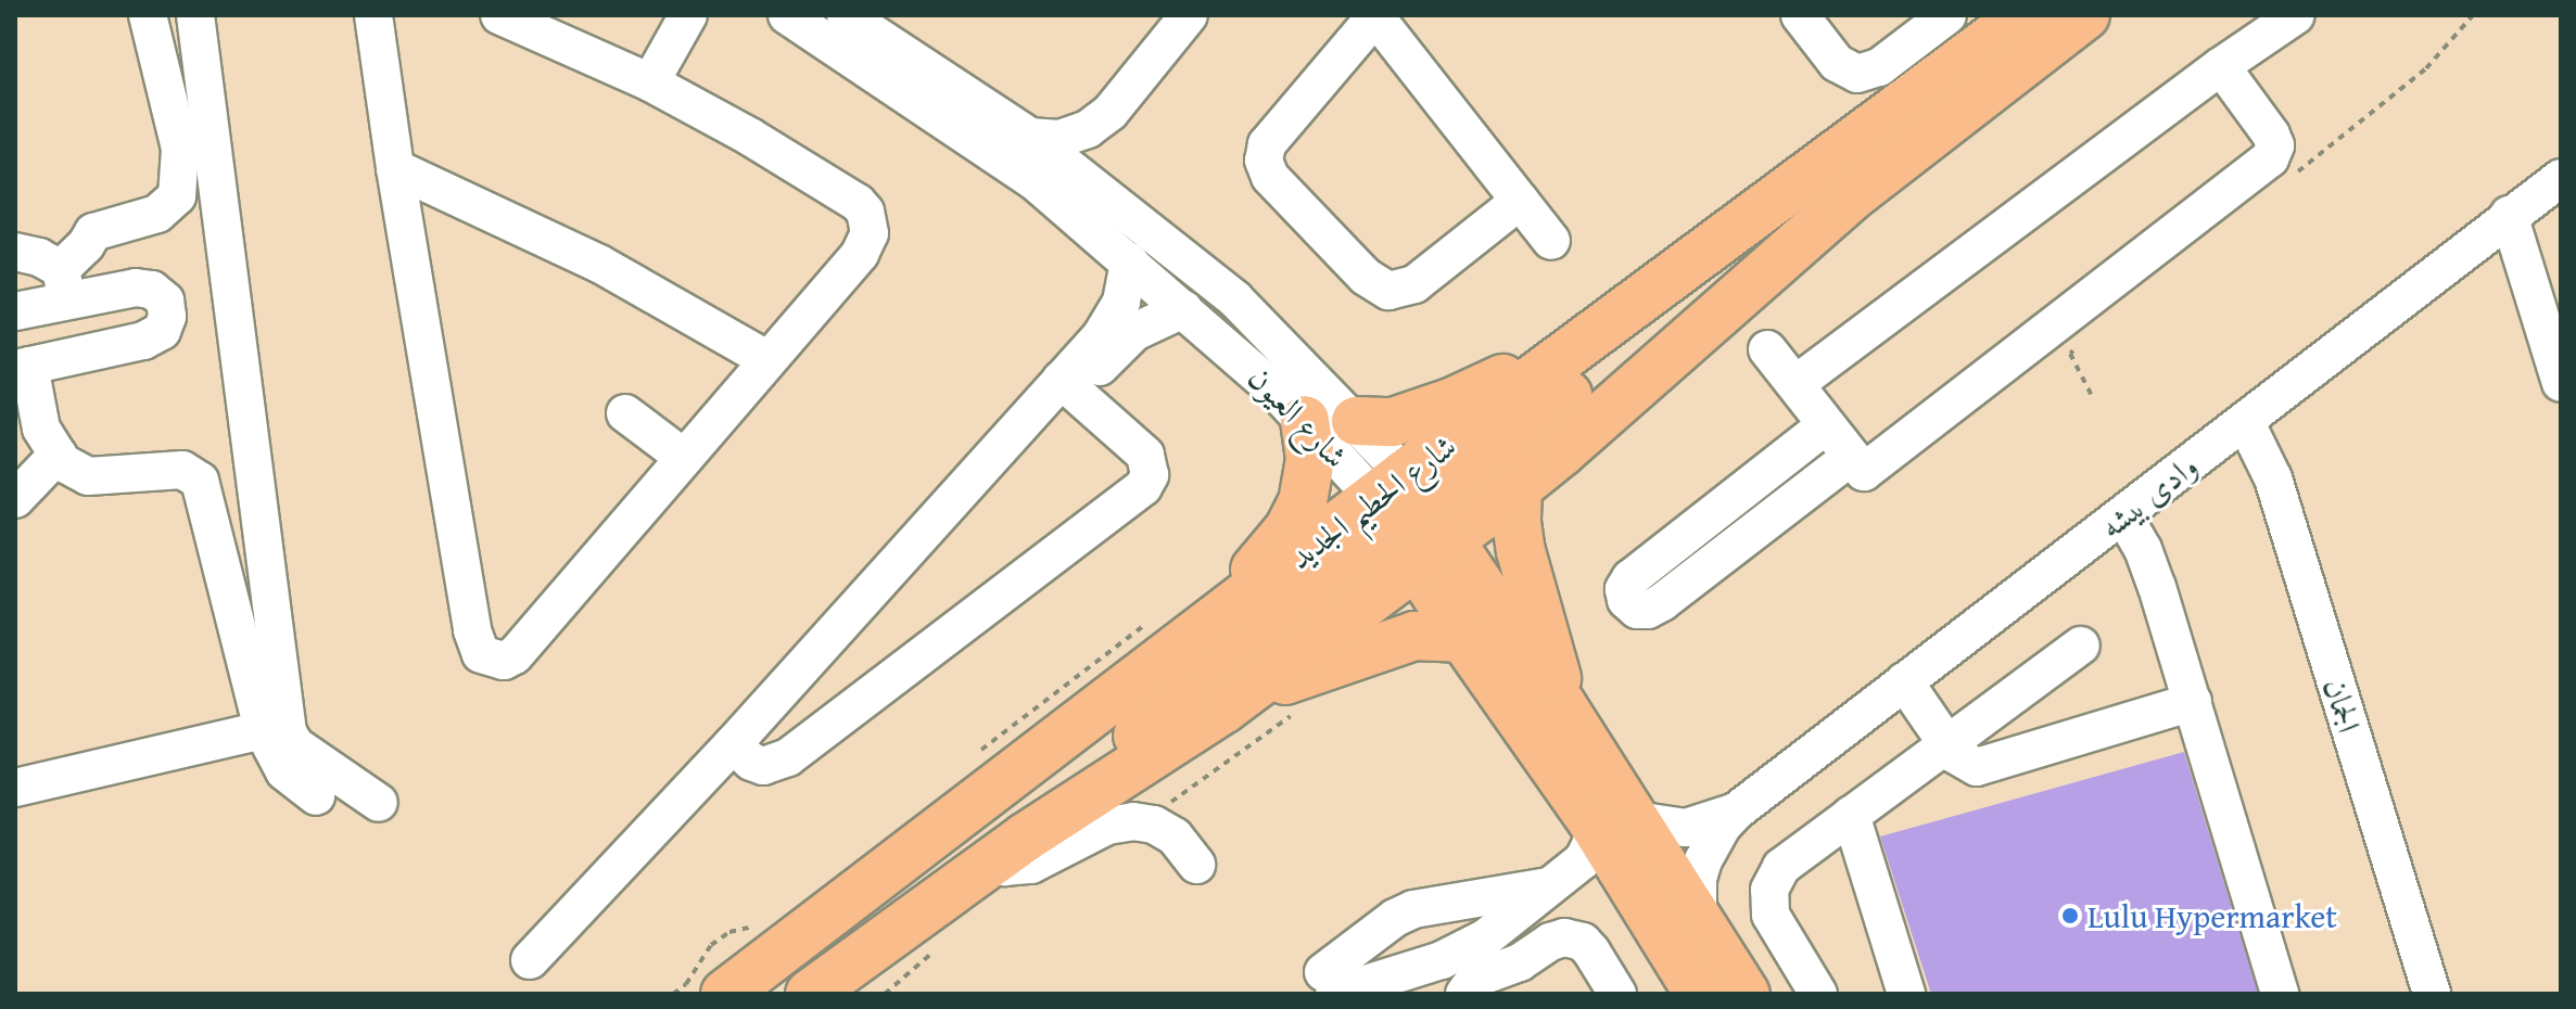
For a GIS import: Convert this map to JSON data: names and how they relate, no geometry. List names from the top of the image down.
{
  "streets": {
    "main road": ["شارع العيون", "شارع الحطيم الجديد"],
    "street": ["وادى بيشه", "الجمان"]
  },
  "crossings": [
    ["شارع العيون", "وادى بيشه"],
    ["شارع العيون", "شارع الحطيم الجديد"],
    ["وادى بيشه", "الجمان"]
  ],
  "places": ["Lulu Hypermarket"]
}
